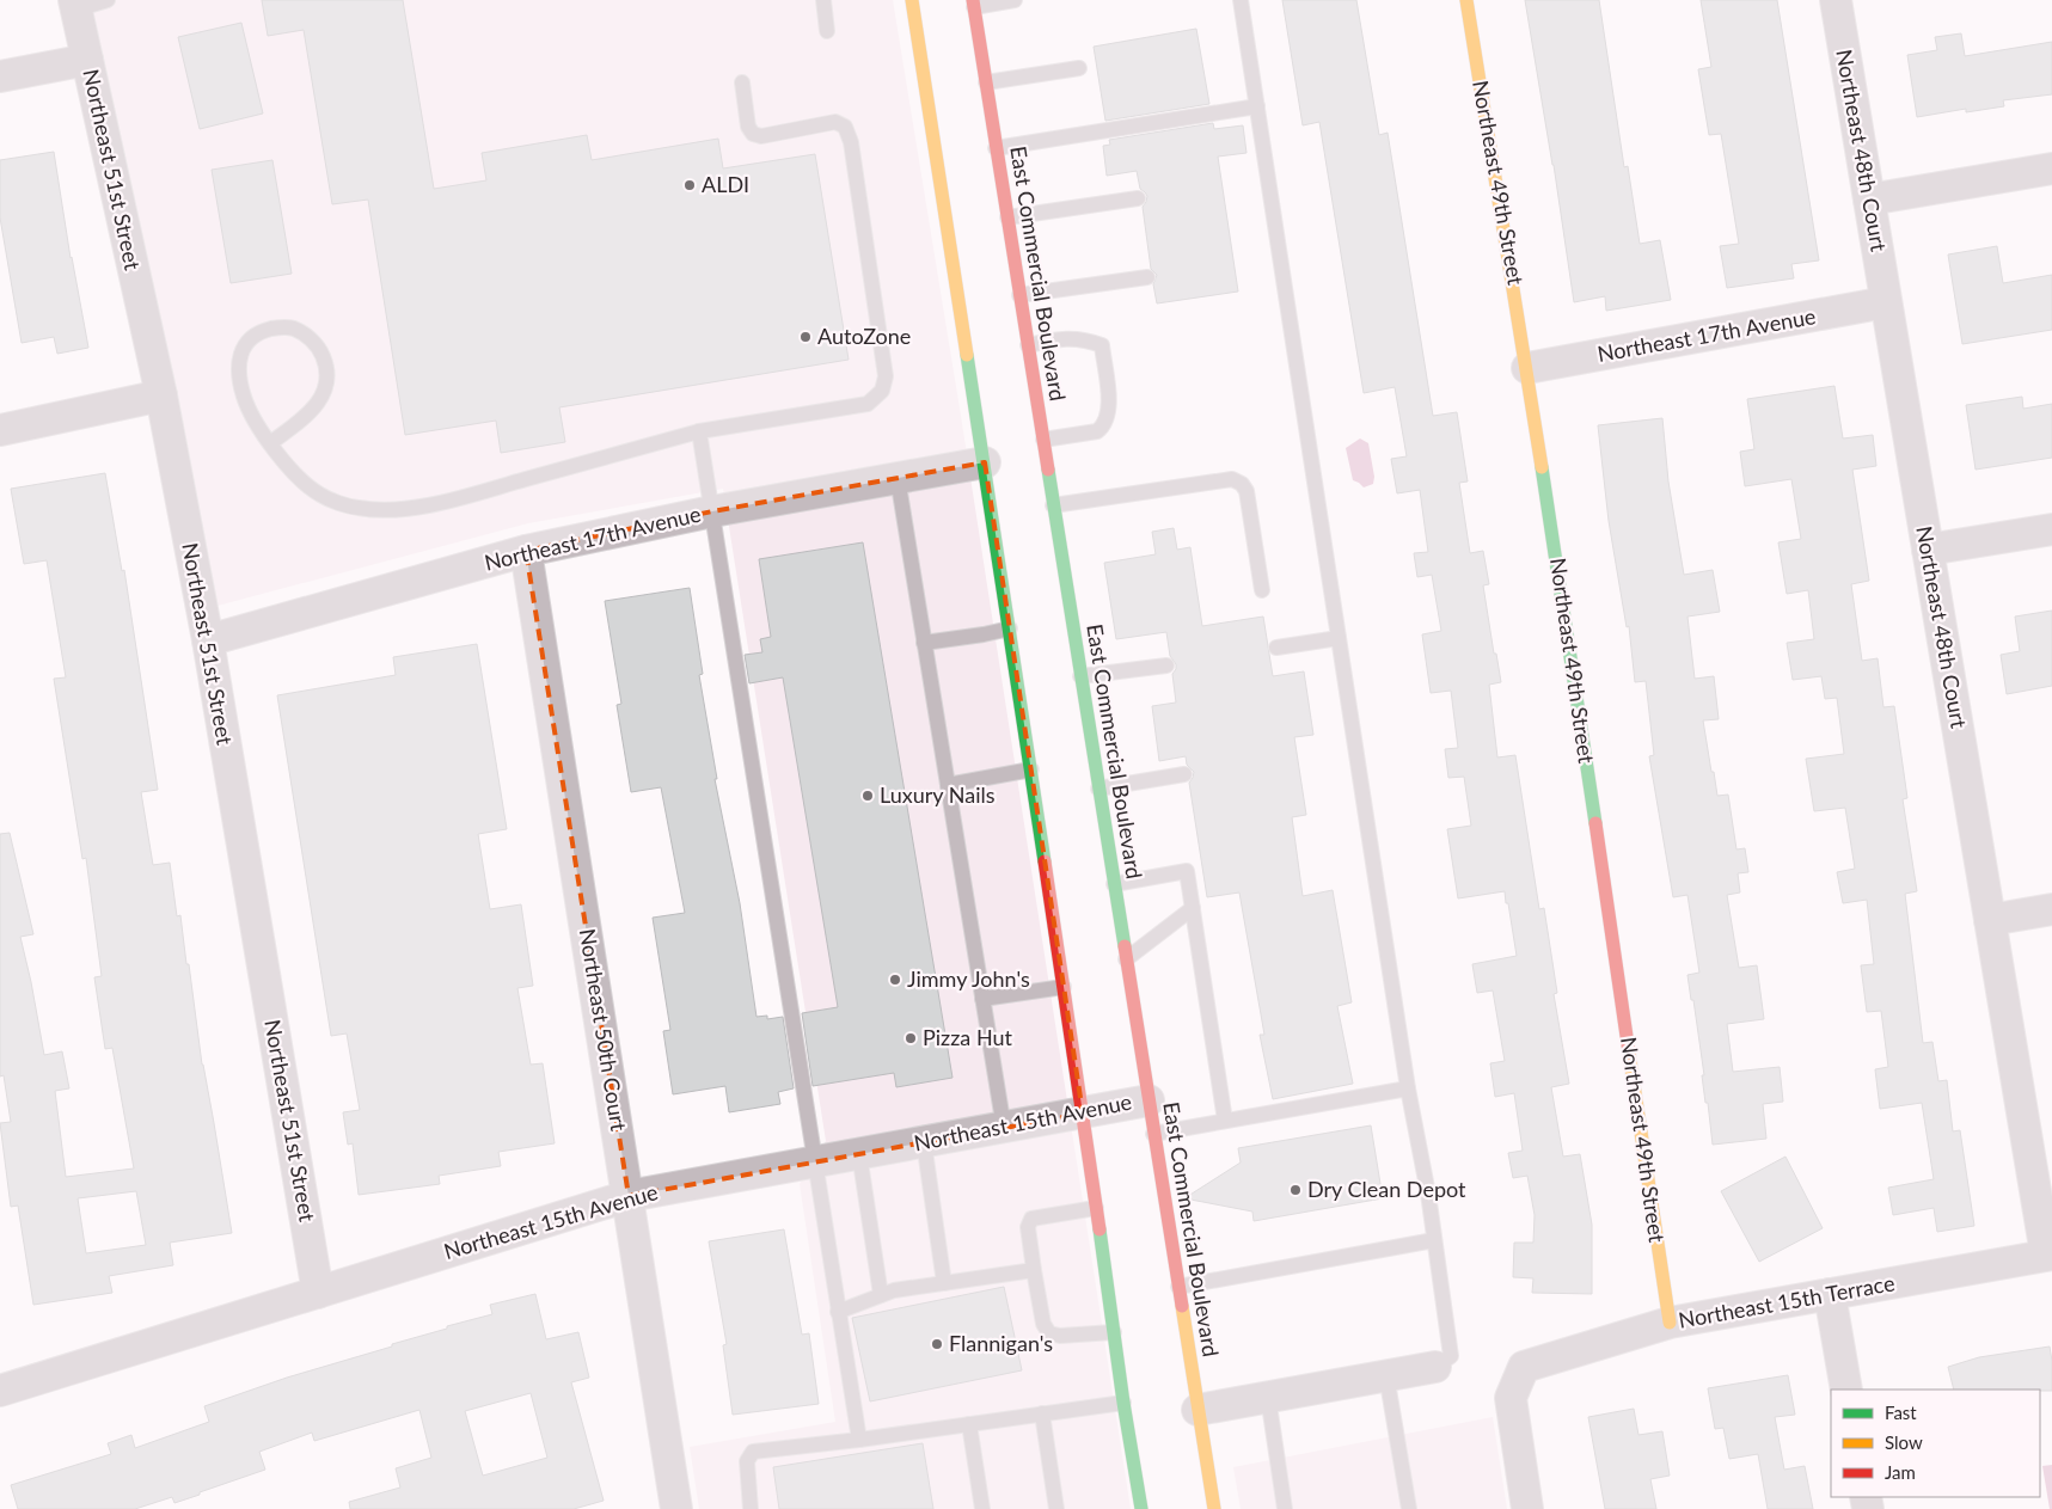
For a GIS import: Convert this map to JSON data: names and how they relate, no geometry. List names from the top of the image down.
{
  "streets": {
    "main road": ["Northeast 49th Street", "East Commercial Boulevard"],
    "street": [
      "Northeast 48th Court",
      "Northeast 51st Street",
      "Northeast 17th Avenue",
      "Northeast 50th Court",
      "Northeast 15th Avenue",
      "Northeast 15th Terrace"
    ]
  },
  "crossings": [
    ["Northeast 48th Court", "Northeast 17th Avenue"],
    ["Northeast 48th Court", "Northeast 15th Terrace"],
    ["Northeast 51st Street", "Northeast 17th Avenue"],
    ["Northeast 51st Street", "Northeast 15th Avenue"],
    ["Northeast 49th Street", "Northeast 17th Avenue"],
    ["Northeast 49th Street", "Northeast 15th Terrace"],
    ["East Commercial Boulevard", "Northeast 15th Avenue"],
    ["Northeast 17th Avenue", "Northeast 50th Court"],
    ["Northeast 50th Court", "Northeast 15th Avenue"]
  ],
  "places": [
    "ALDI",
    "AutoZone",
    "Luxury Nails",
    "Jimmy John's",
    "Pizza Hut",
    "Dry Clean Depot",
    "Flannigan's"
  ],
  "legend": ["Fast", "Slow", "Jam"]
}
